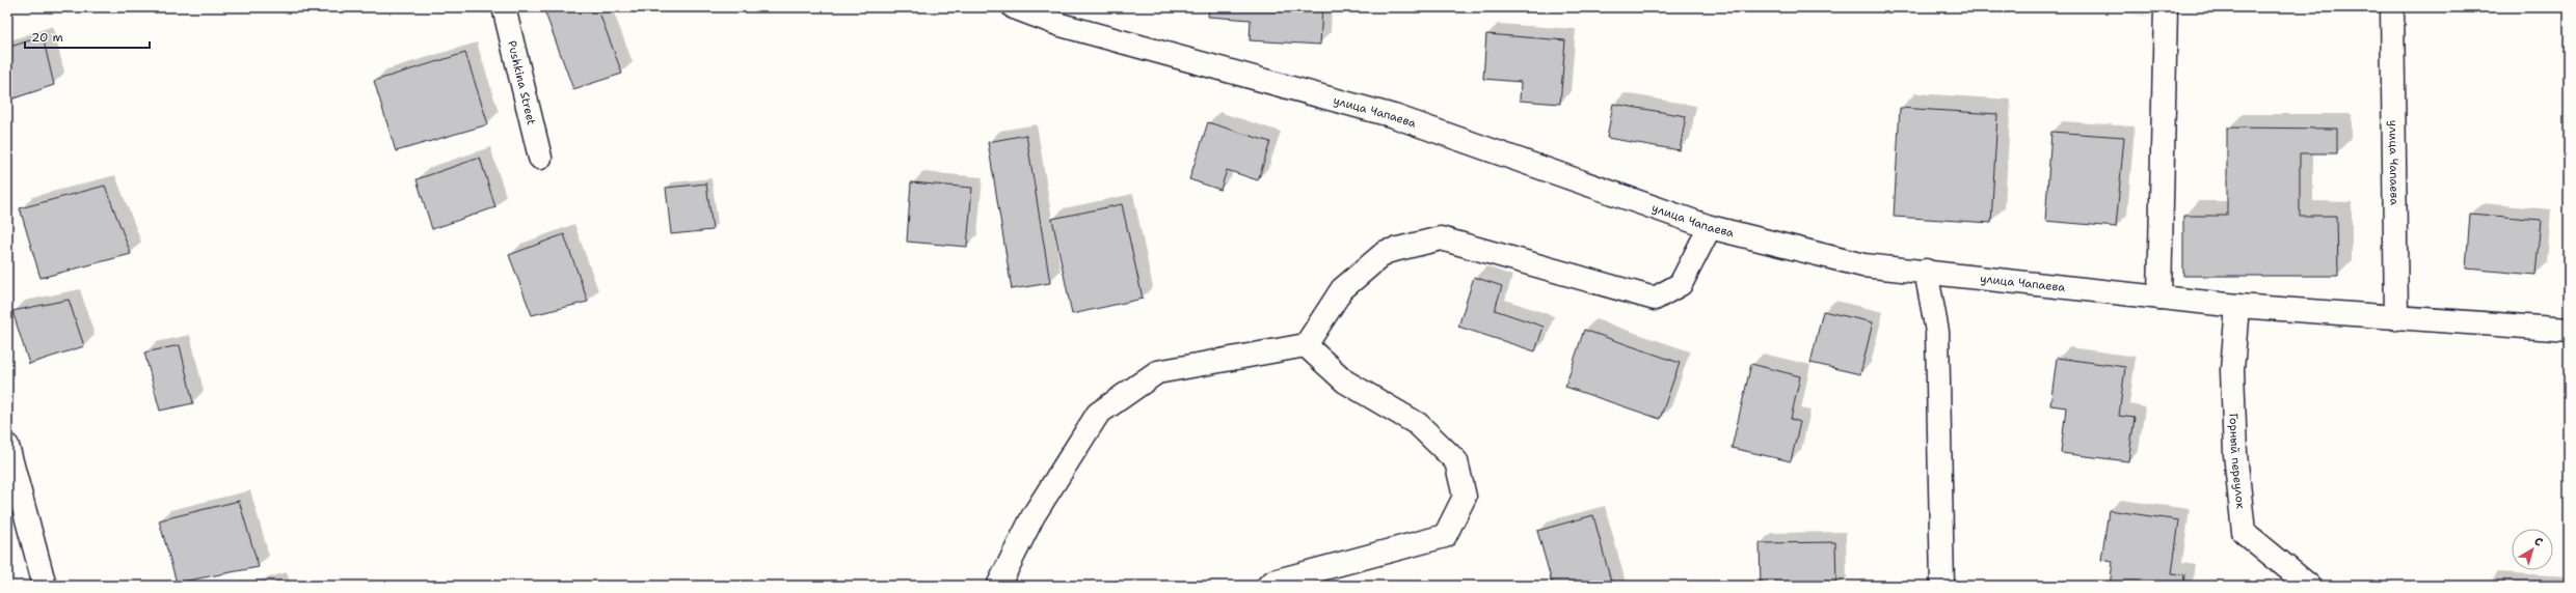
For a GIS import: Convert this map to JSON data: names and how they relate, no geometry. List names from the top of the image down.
{
  "streets": {
    "street": ["Pushkina Street", "улица Чапаева", "Горный переулок"]
  },
  "crossings": [
    ["улица Чапаева", "Горный переулок"]
  ],
  "scale_bar": "20 m",
  "north": "top right"
}
